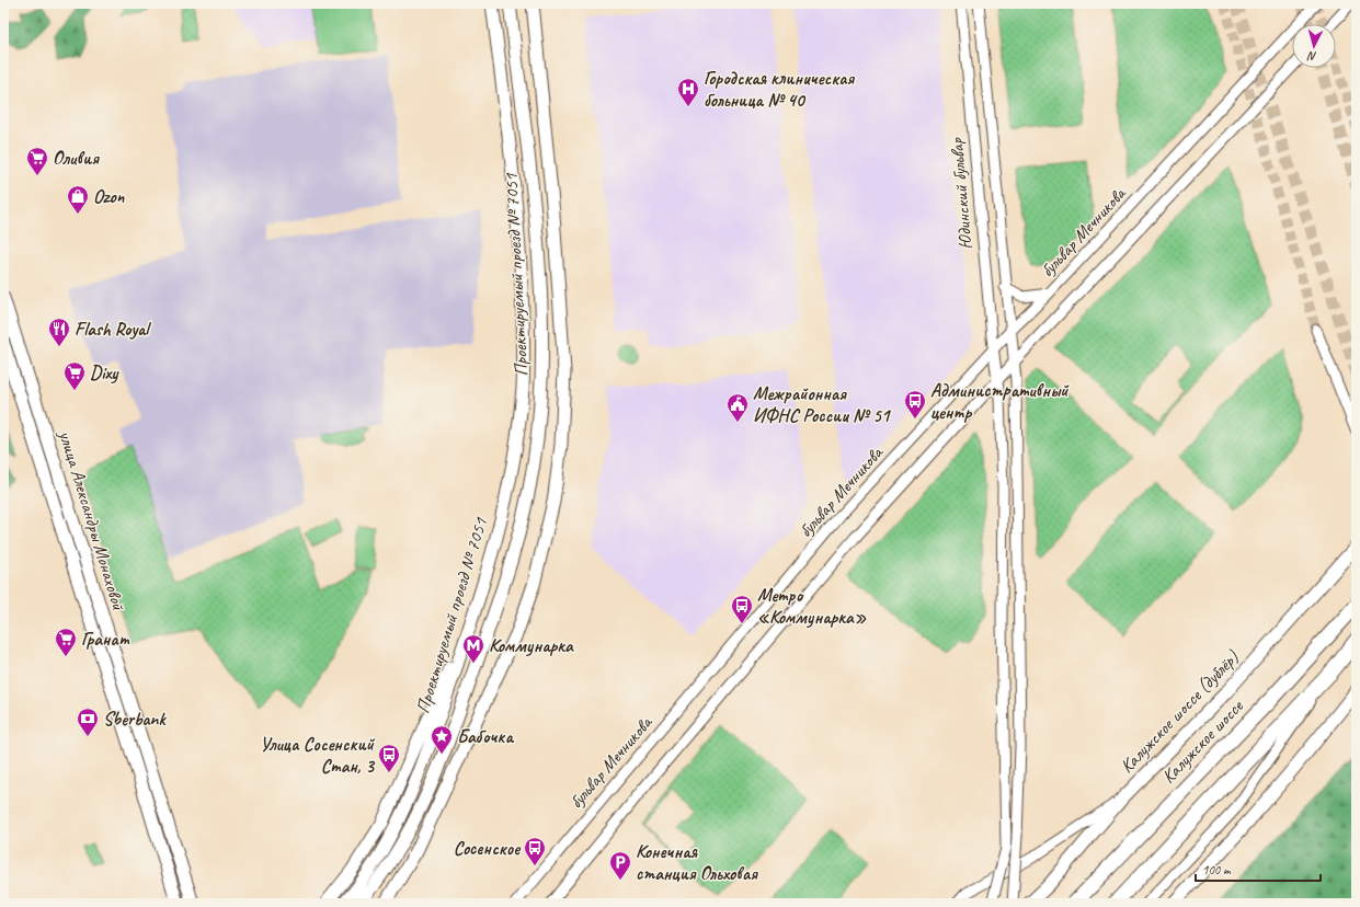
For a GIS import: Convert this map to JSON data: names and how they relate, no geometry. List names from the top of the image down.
{
  "streets": {
    "highway": ["Калужское шоссе"],
    "main road": ["Проектируемый проезд № 7051", "улица Александры Монаховой", "Калужское шоссе (дублёр)"],
    "street": ["Юдинский бульвар", "бульвар Мечникова"]
  },
  "crossings": [
    ["Юдинский бульвар", "бульвар Мечникова"]
  ],
  "places": {
    "hospital": ["Городская клиническая больница № 40"],
    "supermarket": ["Оливия", "Dixy", "Гранат"],
    "shop": ["Ozon"],
    "restaurant": ["Flash Royal"],
    "bus stop": [
      "Административный центр",
      "Метро «Коммунарка»",
      "Улица Сосенский Стан, 3",
      "Сосенское"
    ],
    "public building": ["Межрайонная ИФНС России № 51"],
    "metro station": ["Коммунарка"],
    "bank": ["Sberbank"],
    "place": ["Бабочка"],
    "parking": ["Конечная станция Ольховая"]
  },
  "scale_bar": "100 m",
  "north": "bottom"
}
